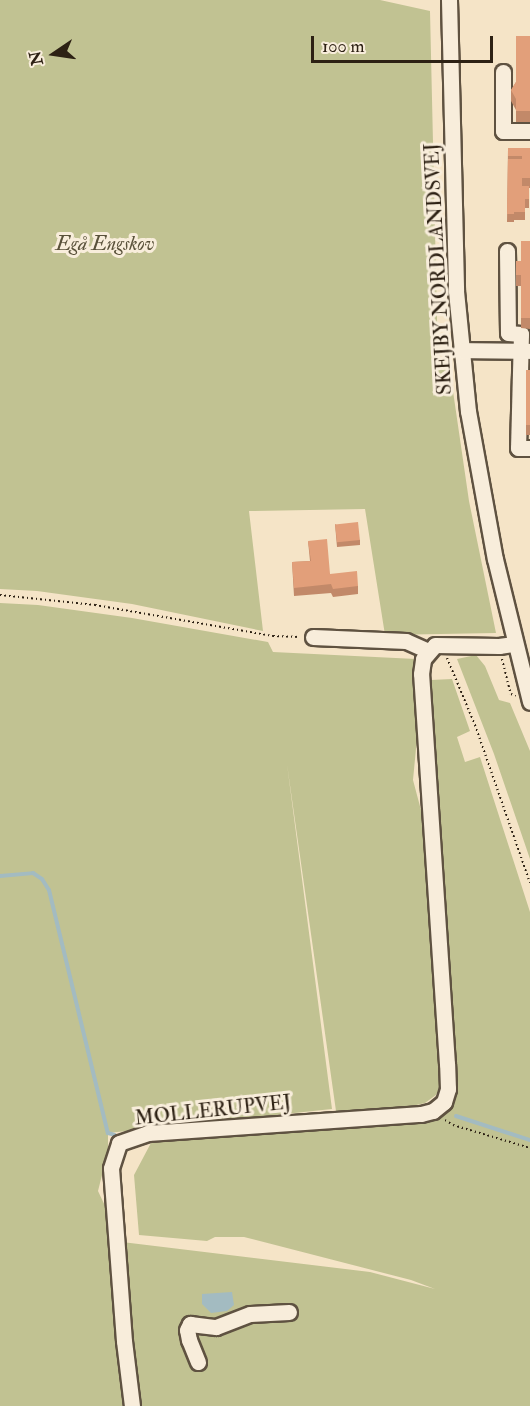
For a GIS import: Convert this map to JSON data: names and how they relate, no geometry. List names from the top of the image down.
{
  "streets": {
    "street": ["SKEJBY NORDLANDSVEJ", "MOLLERUPVEJ"]
  },
  "parks": ["Egå Engskov"],
  "scale_bar": "100 m",
  "north": "left"
}
